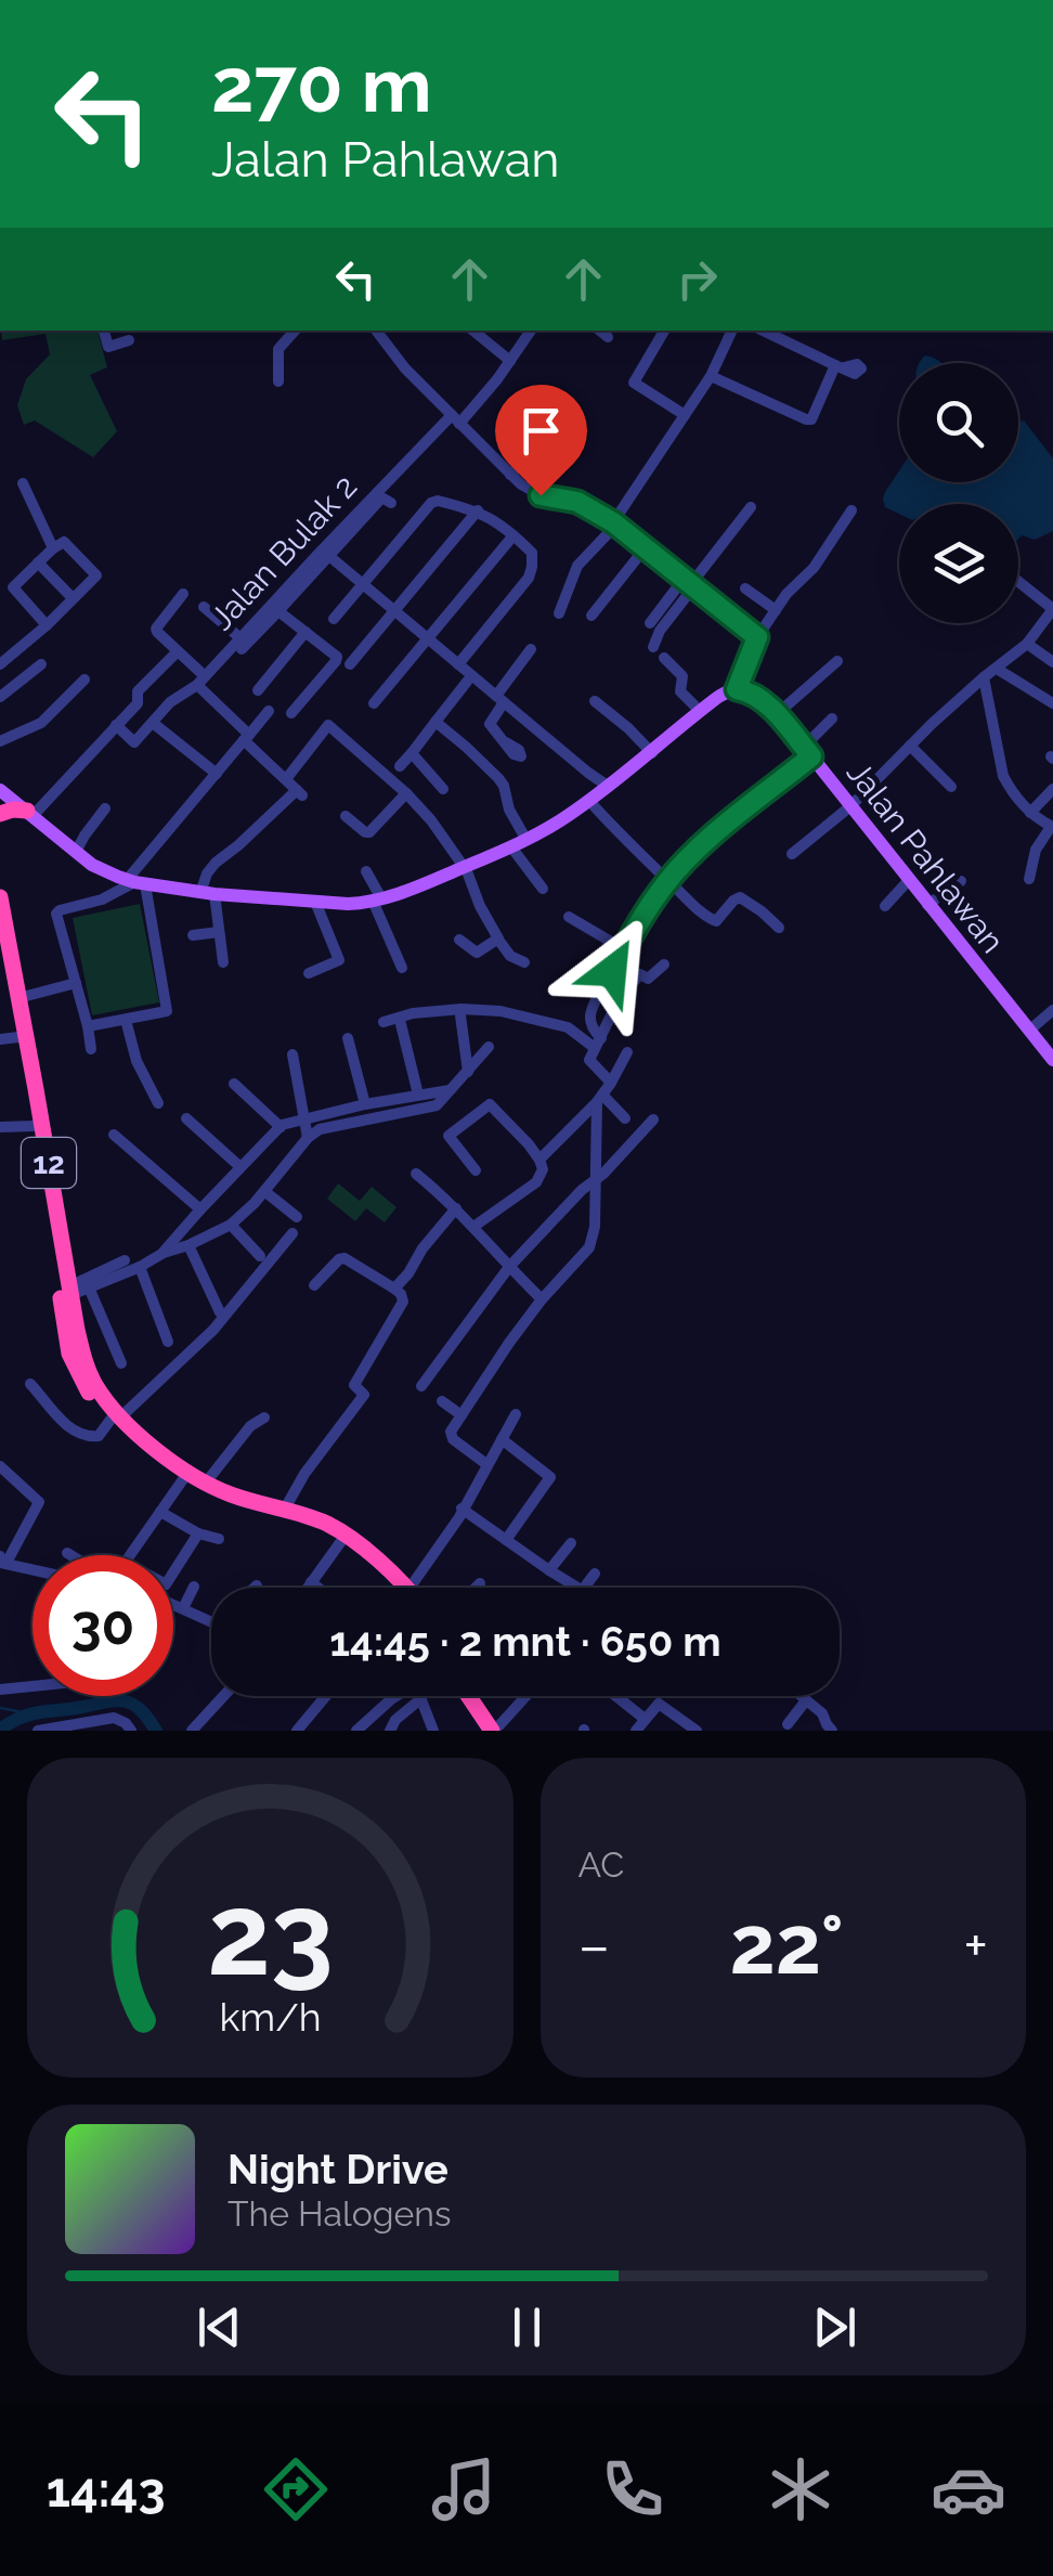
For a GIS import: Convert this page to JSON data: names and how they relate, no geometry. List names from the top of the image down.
{
  "streets": {
    "highway": ["12"],
    "main road": ["Jalan Pahlawan"],
    "street": ["Jalan Bulak 2"]
  },
  "page": {
    "turn": ["270 m", "Jalan Pahlawan"],
    "limit": "30",
    "trip": "14:45 · 2 mnt · 650 m",
    "tile": "AC",
    "heat": ["−", "22°", "+"],
    "song": ["Night Drive", "The Halogens"],
    "tabs": "14:43",
    "gauge": ["23", "km/h"]
  }
}
